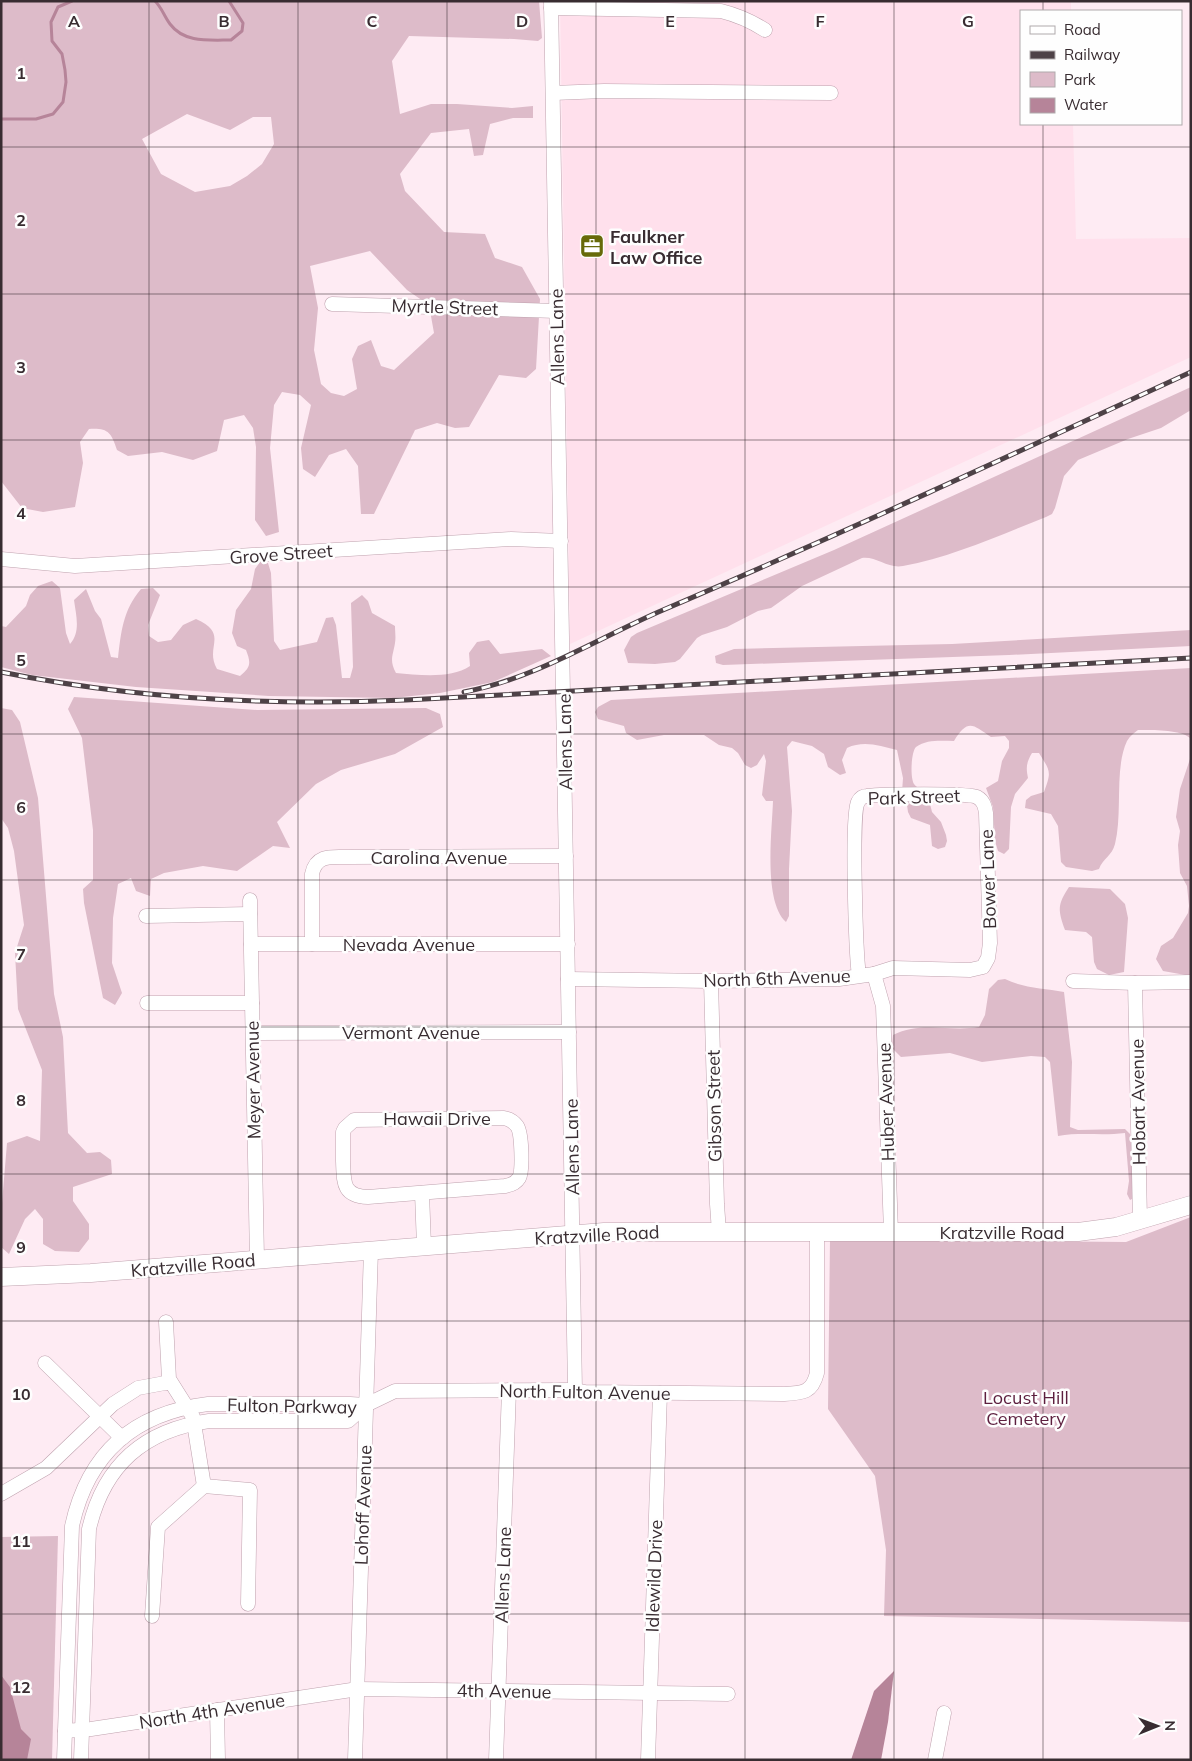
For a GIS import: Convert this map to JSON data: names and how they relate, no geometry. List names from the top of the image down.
{
  "streets": {
    "main road": ["Kratzville Road"],
    "street": [
      "Myrtle Street",
      "Allens Lane",
      "Grove Street",
      "Park Street",
      "Carolina Avenue",
      "Bower Lane",
      "Nevada Avenue",
      "North 6th Avenue",
      "Vermont Avenue",
      "Meyer Avenue",
      "Huber Avenue",
      "Hobart Avenue",
      "Gibson Street",
      "Hawaii Drive",
      "North Fulton Avenue",
      "Fulton Parkway",
      "Lohoff Avenue",
      "Idlewild Drive",
      "4th Avenue",
      "North 4th Avenue"
    ]
  },
  "crossings": [
    ["Myrtle Street", "Allens Lane"],
    ["Allens Lane", "Grove Street"],
    ["Allens Lane", "Carolina Avenue"],
    ["Allens Lane", "Nevada Avenue"],
    ["Allens Lane", "North 6th Avenue"],
    ["Allens Lane", "Vermont Avenue"],
    ["Allens Lane", "Kratzville Road"],
    ["Allens Lane", "North Fulton Avenue"],
    ["Allens Lane", "4th Avenue"],
    ["Park Street", "Bower Lane"],
    ["Park Street", "North 6th Avenue"],
    ["Carolina Avenue", "Nevada Avenue"],
    ["Bower Lane", "North 6th Avenue"],
    ["Nevada Avenue", "Meyer Avenue"],
    ["North 6th Avenue", "Huber Avenue"],
    ["North 6th Avenue", "Gibson Street"],
    ["Vermont Avenue", "Meyer Avenue"],
    ["Meyer Avenue", "Kratzville Road"],
    ["Huber Avenue", "Kratzville Road"],
    ["Hobart Avenue", "Kratzville Road"],
    ["Gibson Street", "Kratzville Road"],
    ["Kratzville Road", "North Fulton Avenue"],
    ["Kratzville Road", "Lohoff Avenue"],
    ["North Fulton Avenue", "Fulton Parkway"],
    ["North Fulton Avenue", "Lohoff Avenue"],
    ["North Fulton Avenue", "Idlewild Drive"],
    ["Fulton Parkway", "Lohoff Avenue"],
    ["Fulton Parkway", "North 4th Avenue"],
    ["Lohoff Avenue", "4th Avenue"],
    ["Lohoff Avenue", "North 4th Avenue"],
    ["Idlewild Drive", "4th Avenue"],
    ["4th Avenue", "North 4th Avenue"]
  ],
  "parks": ["Locust Hill Cemetery"],
  "places": {
    "office": ["Faulkner Law Office"]
  },
  "legend": [
    "Road",
    "Railway",
    "Park",
    "Water"
  ],
  "north": "right",
  "grid": {
    "columns": [
      "A",
      "B",
      "C",
      "D",
      "E",
      "F",
      "G"
    ],
    "rows": [
      "1",
      "2",
      "3",
      "4",
      "5",
      "6",
      "7",
      "8",
      "9",
      "10",
      "11",
      "12"
    ]
  }
}
